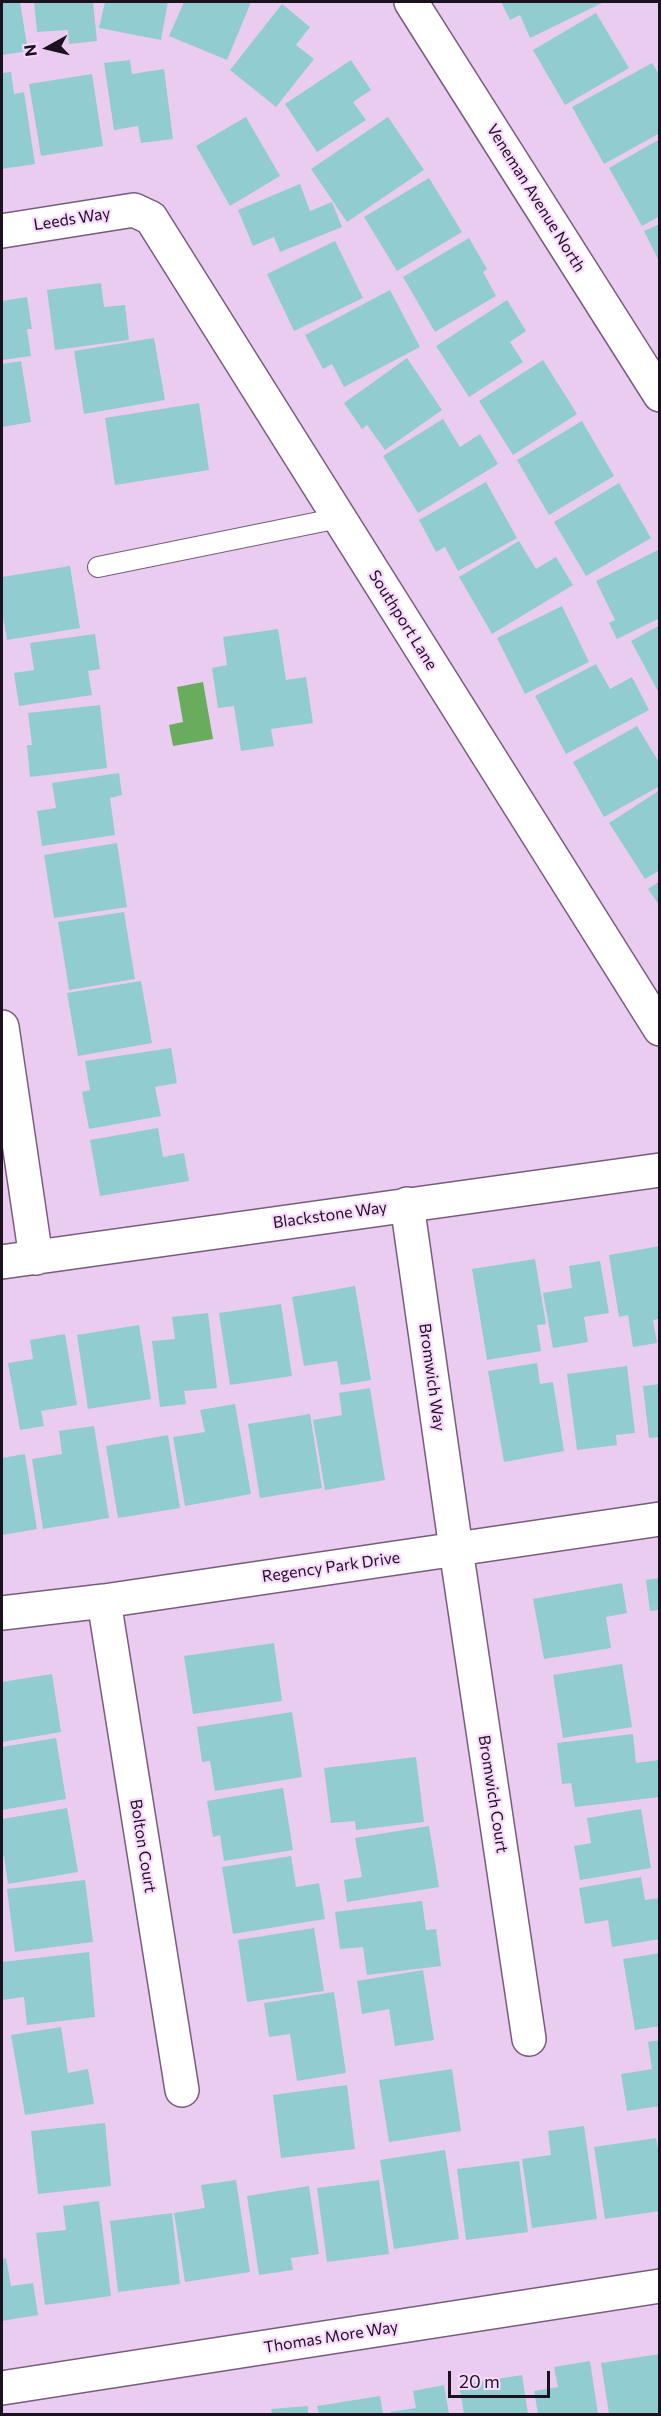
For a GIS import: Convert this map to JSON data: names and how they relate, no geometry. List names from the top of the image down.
{
  "streets": {
    "street": [
      "Veneman Avenue North",
      "Leeds Way",
      "Southport Lane",
      "Blackstone Way",
      "Bromwich Way",
      "Regency Park Drive",
      "Bromwich Court",
      "Bolton Court",
      "Thomas More Way"
    ]
  },
  "crossings": [
    ["Leeds Way", "Southport Lane"],
    ["Blackstone Way", "Bromwich Way"],
    ["Bromwich Way", "Regency Park Drive"],
    ["Bromwich Way", "Bromwich Court"],
    ["Regency Park Drive", "Bromwich Court"],
    ["Regency Park Drive", "Bolton Court"]
  ],
  "scale_bar": "20 m",
  "north": "left"
}
